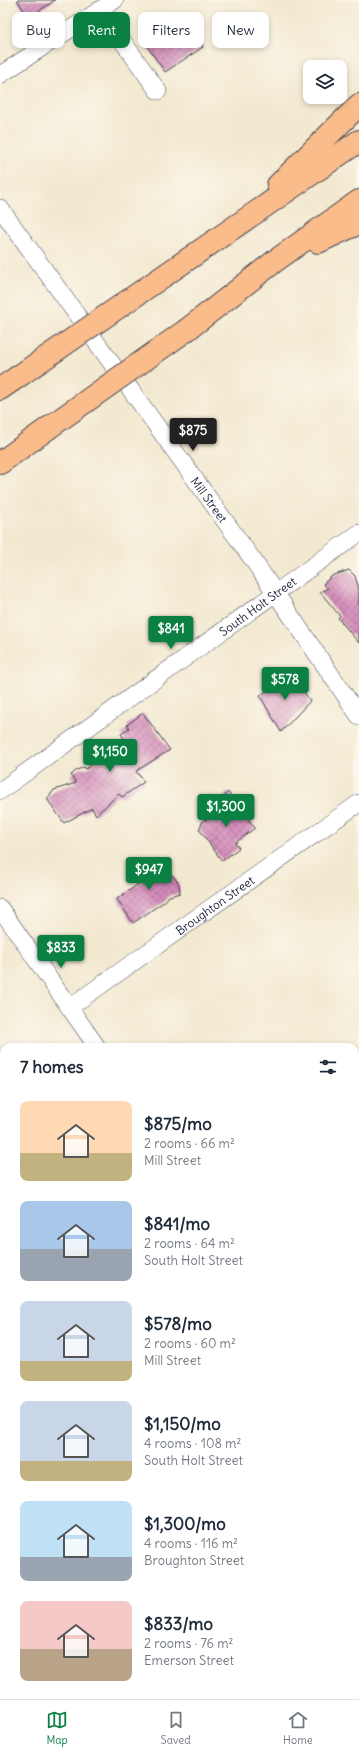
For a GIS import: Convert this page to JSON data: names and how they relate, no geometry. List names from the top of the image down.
{
  "streets": {
    "street": ["Mill Street", "South Holt Street", "Broughton Street"]
  },
  "crossings": [
    ["Mill Street", "South Holt Street"]
  ],
  "page": {
    "chip": [
      "Buy",
      "Rent",
      "Filters",
      "New"
    ],
    "price": [
      "$875",
      "$841",
      "$578",
      "$1,150",
      "$1,300",
      "$947",
      "$833"
    ],
    "heading": "7 homes",
    "list": [
      {
        "name": "$875/mo",
        "note": "2 rooms · 66 m² · Mill Street"
      },
      {
        "name": "$841/mo",
        "note": "2 rooms · 64 m² · South Holt Street"
      },
      {
        "name": "$578/mo",
        "note": "2 rooms · 60 m² · Mill Street"
      },
      {
        "name": "$1,150/mo",
        "note": "4 rooms · 108 m² · South Holt Street"
      },
      {
        "name": "$1,300/mo",
        "note": "4 rooms · 116 m² · Broughton Street"
      },
      {
        "name": "$833/mo",
        "note": "2 rooms · 76 m² · Emerson Street"
      }
    ],
    "tabs": ["Map", "Saved", "Home"]
  }
}
